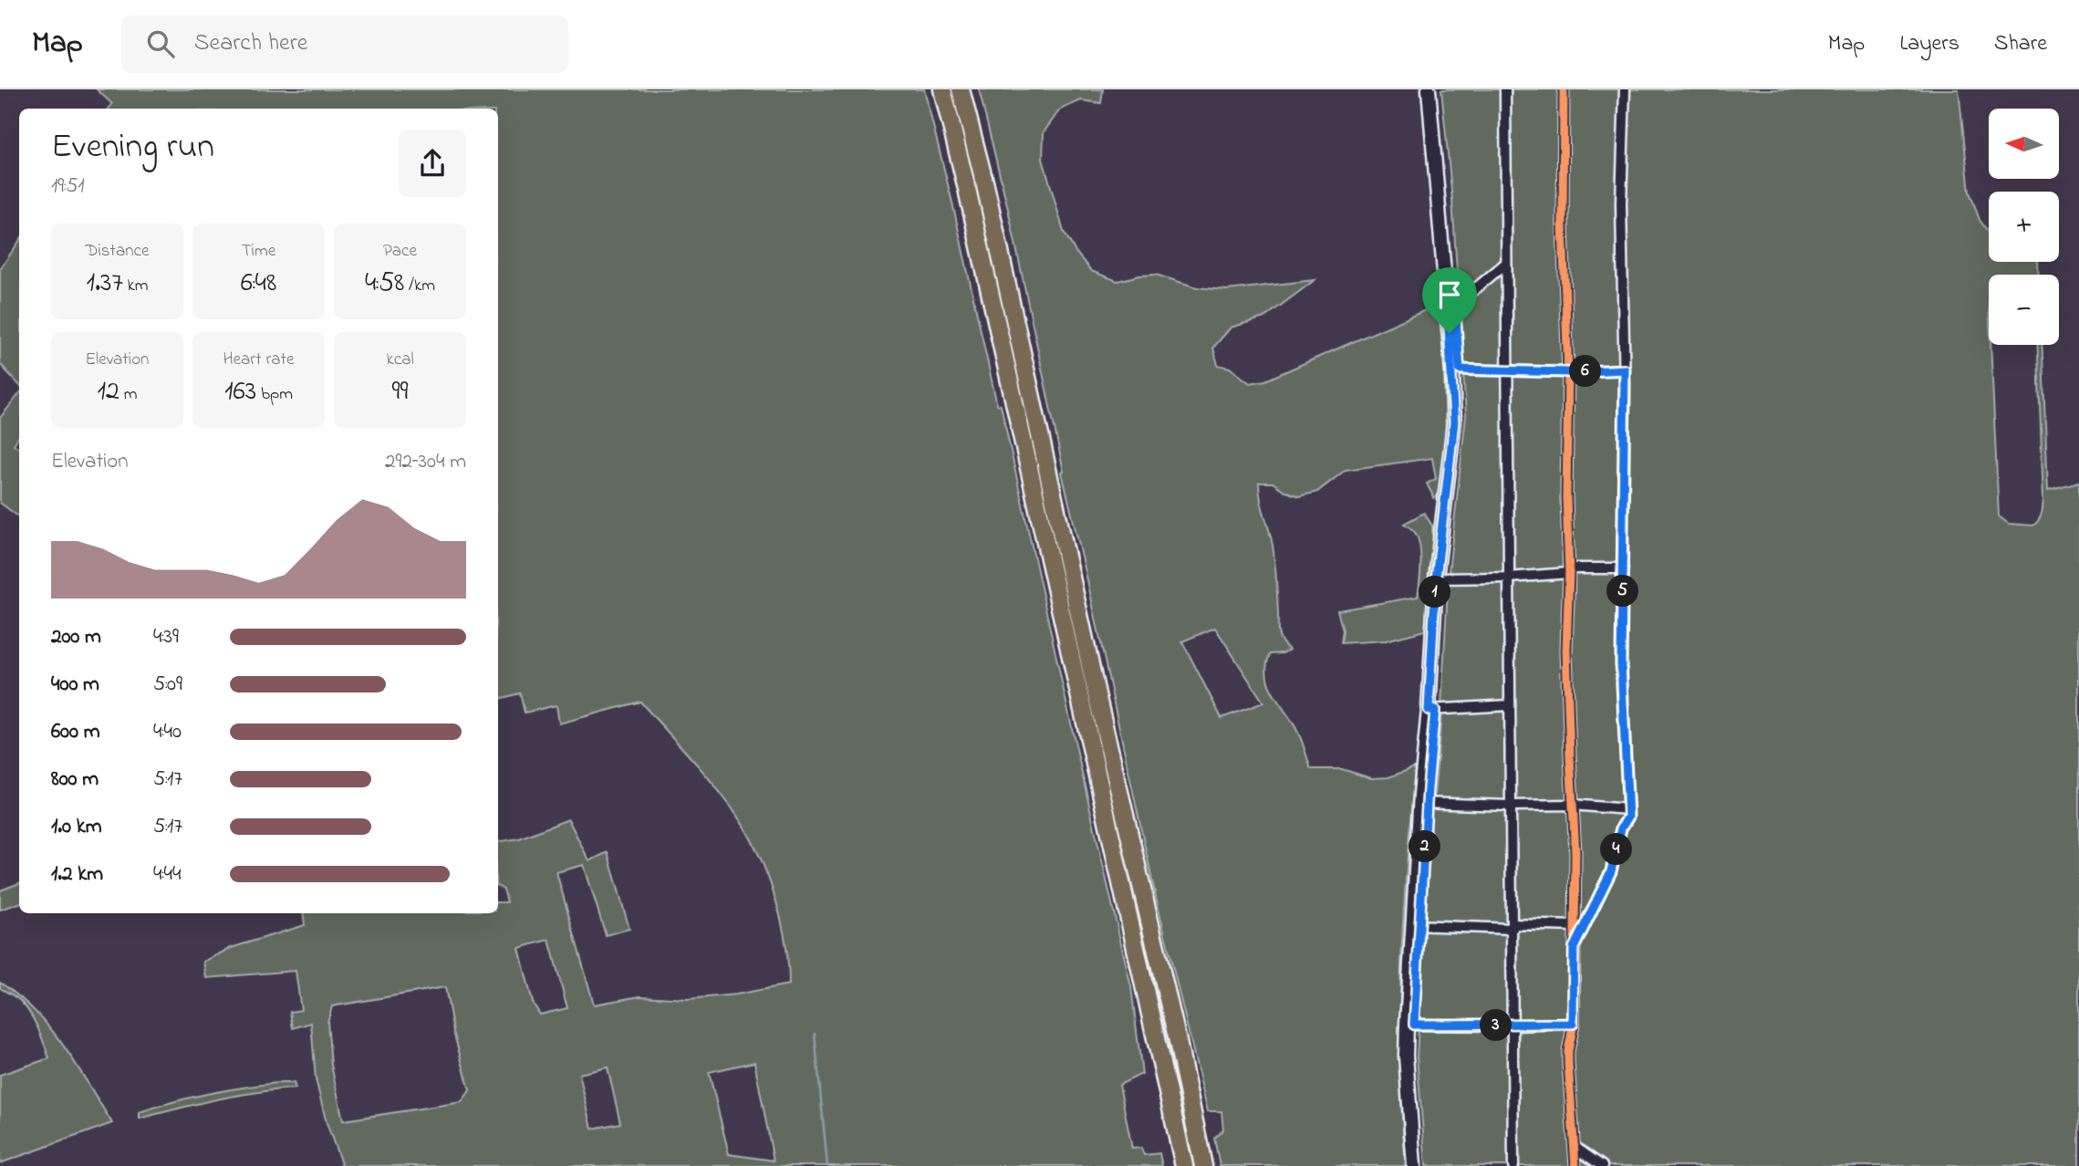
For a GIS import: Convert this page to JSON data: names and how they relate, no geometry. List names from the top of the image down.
{
  "north": "left",
  "page": {
    "header": "Map",
    "search": "Search here",
    "nav": ["Map", "Layers", "Share"],
    "map_buttons": ["+", "−"],
    "heading": ["Evening run", "19:51"],
    "stats": [
      ["Distance", "1.37 km"],
      ["Time", "6:48"],
      ["Pace", "4:58 /km"],
      ["Elevation", "12 m"],
      ["Heart rate", "163 bpm"],
      ["kcal", "99"]
    ],
    "pins": [
      "6",
      "5",
      "1",
      "2",
      "4",
      "3"
    ],
    "chart": ["Elevation", "292–304 m"],
    "list": [
      {
        "name": "200 m",
        "note": "4:39"
      },
      {
        "name": "400 m",
        "note": "5:09"
      },
      {
        "name": "600 m",
        "note": "4:40"
      },
      {
        "name": "800 m",
        "note": "5:17"
      },
      {
        "name": "1.0 km",
        "note": "5:17"
      },
      {
        "name": "1.2 km",
        "note": "4:44"
      }
    ]
  }
}
